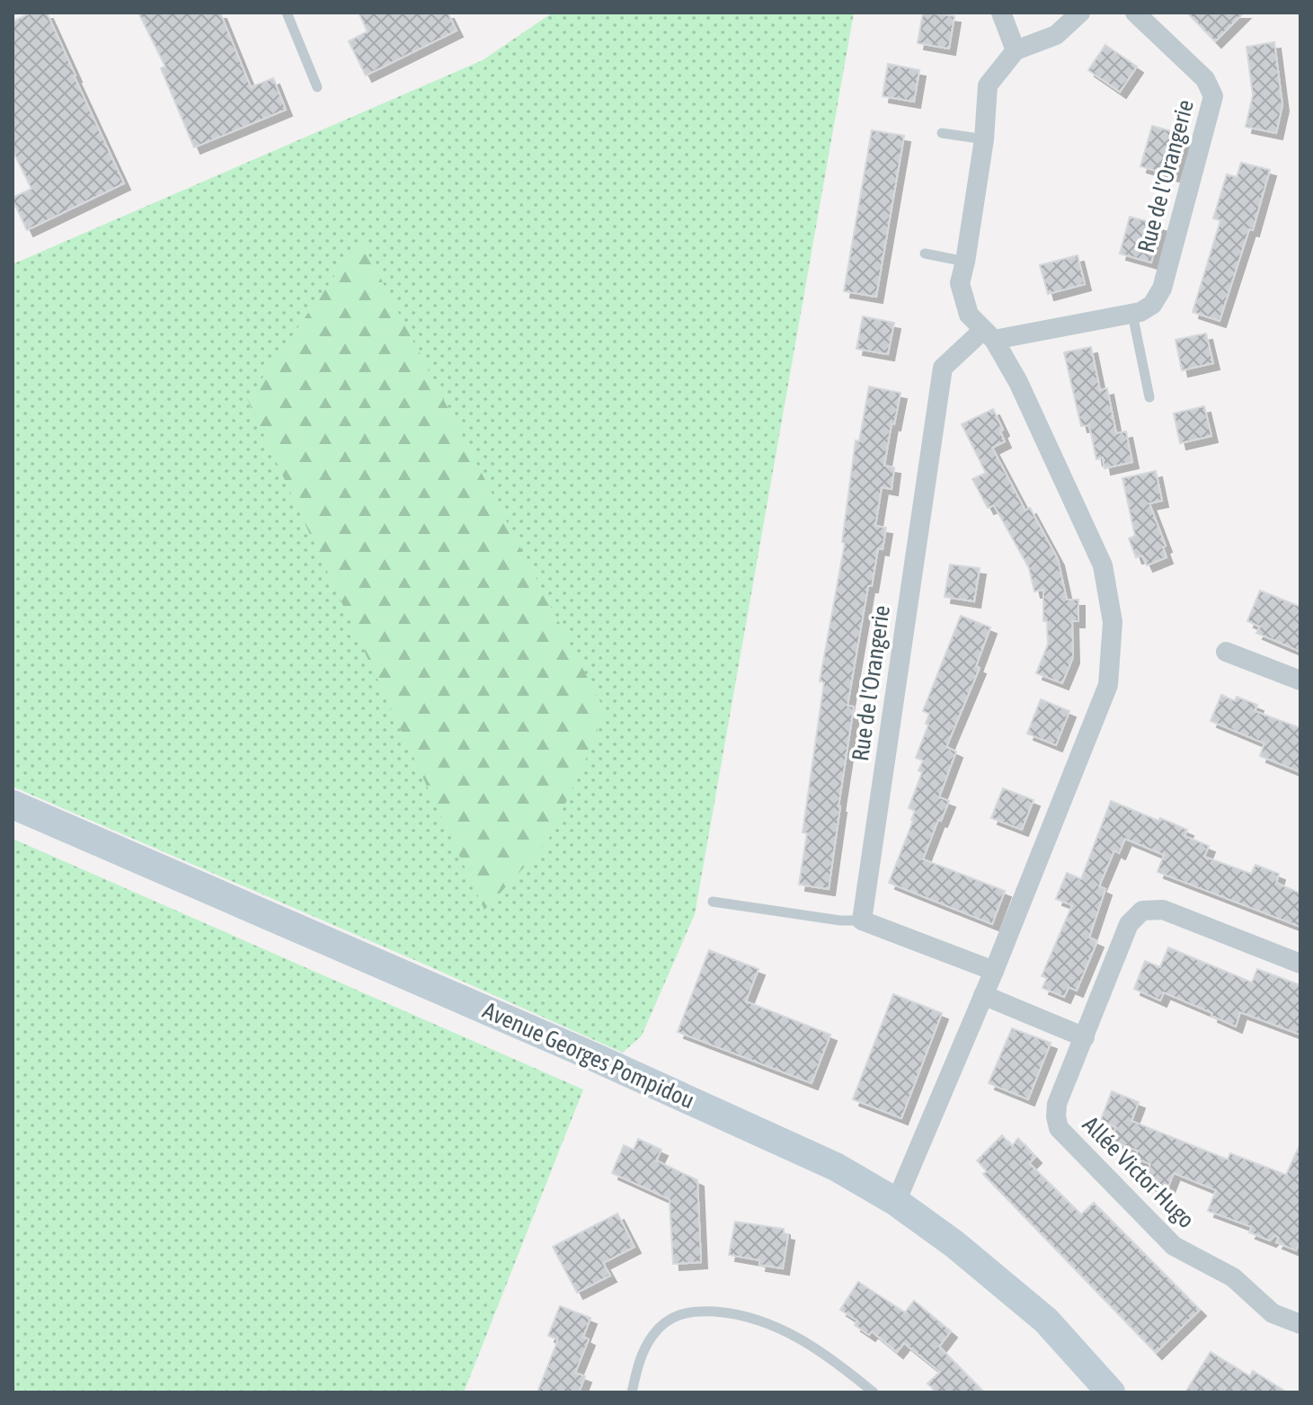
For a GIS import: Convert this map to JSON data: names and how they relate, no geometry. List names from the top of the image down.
{
  "streets": {
    "main road": ["Avenue Georges Pompidou"],
    "street": ["Rue de l'Orangerie", "Allée Victor Hugo"]
  }
}
